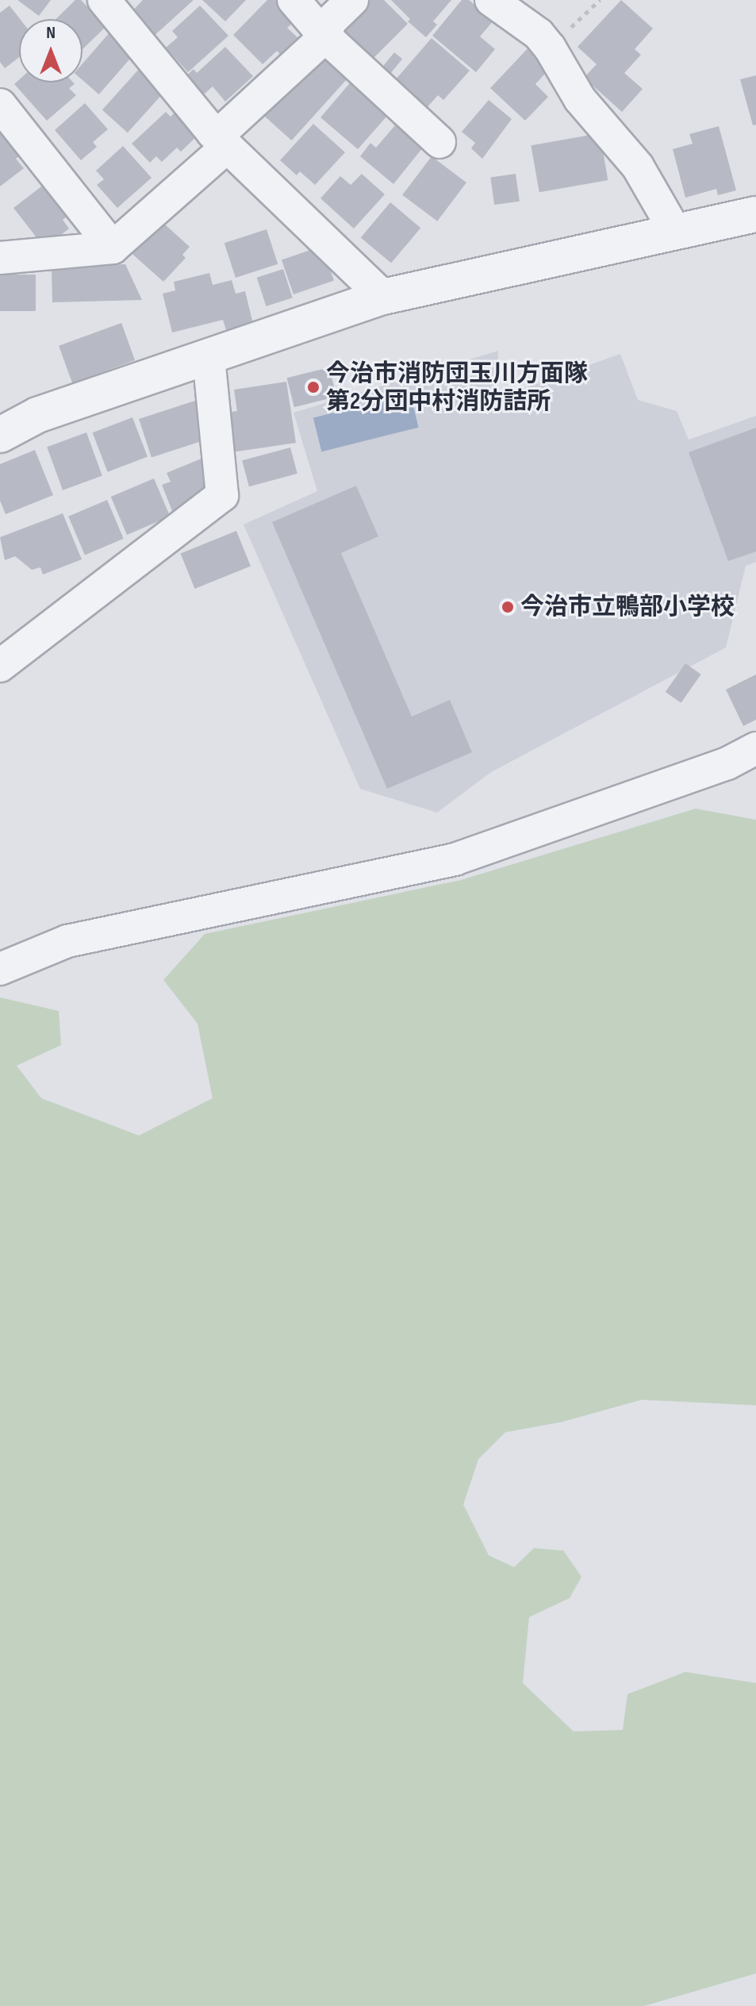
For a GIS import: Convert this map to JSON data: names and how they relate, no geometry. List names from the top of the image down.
{
  "places": ["今治市消防団玉川方面隊 第2分団中村消防詰所", "今治市立鴨部小学校"],
  "north": "top"
}
